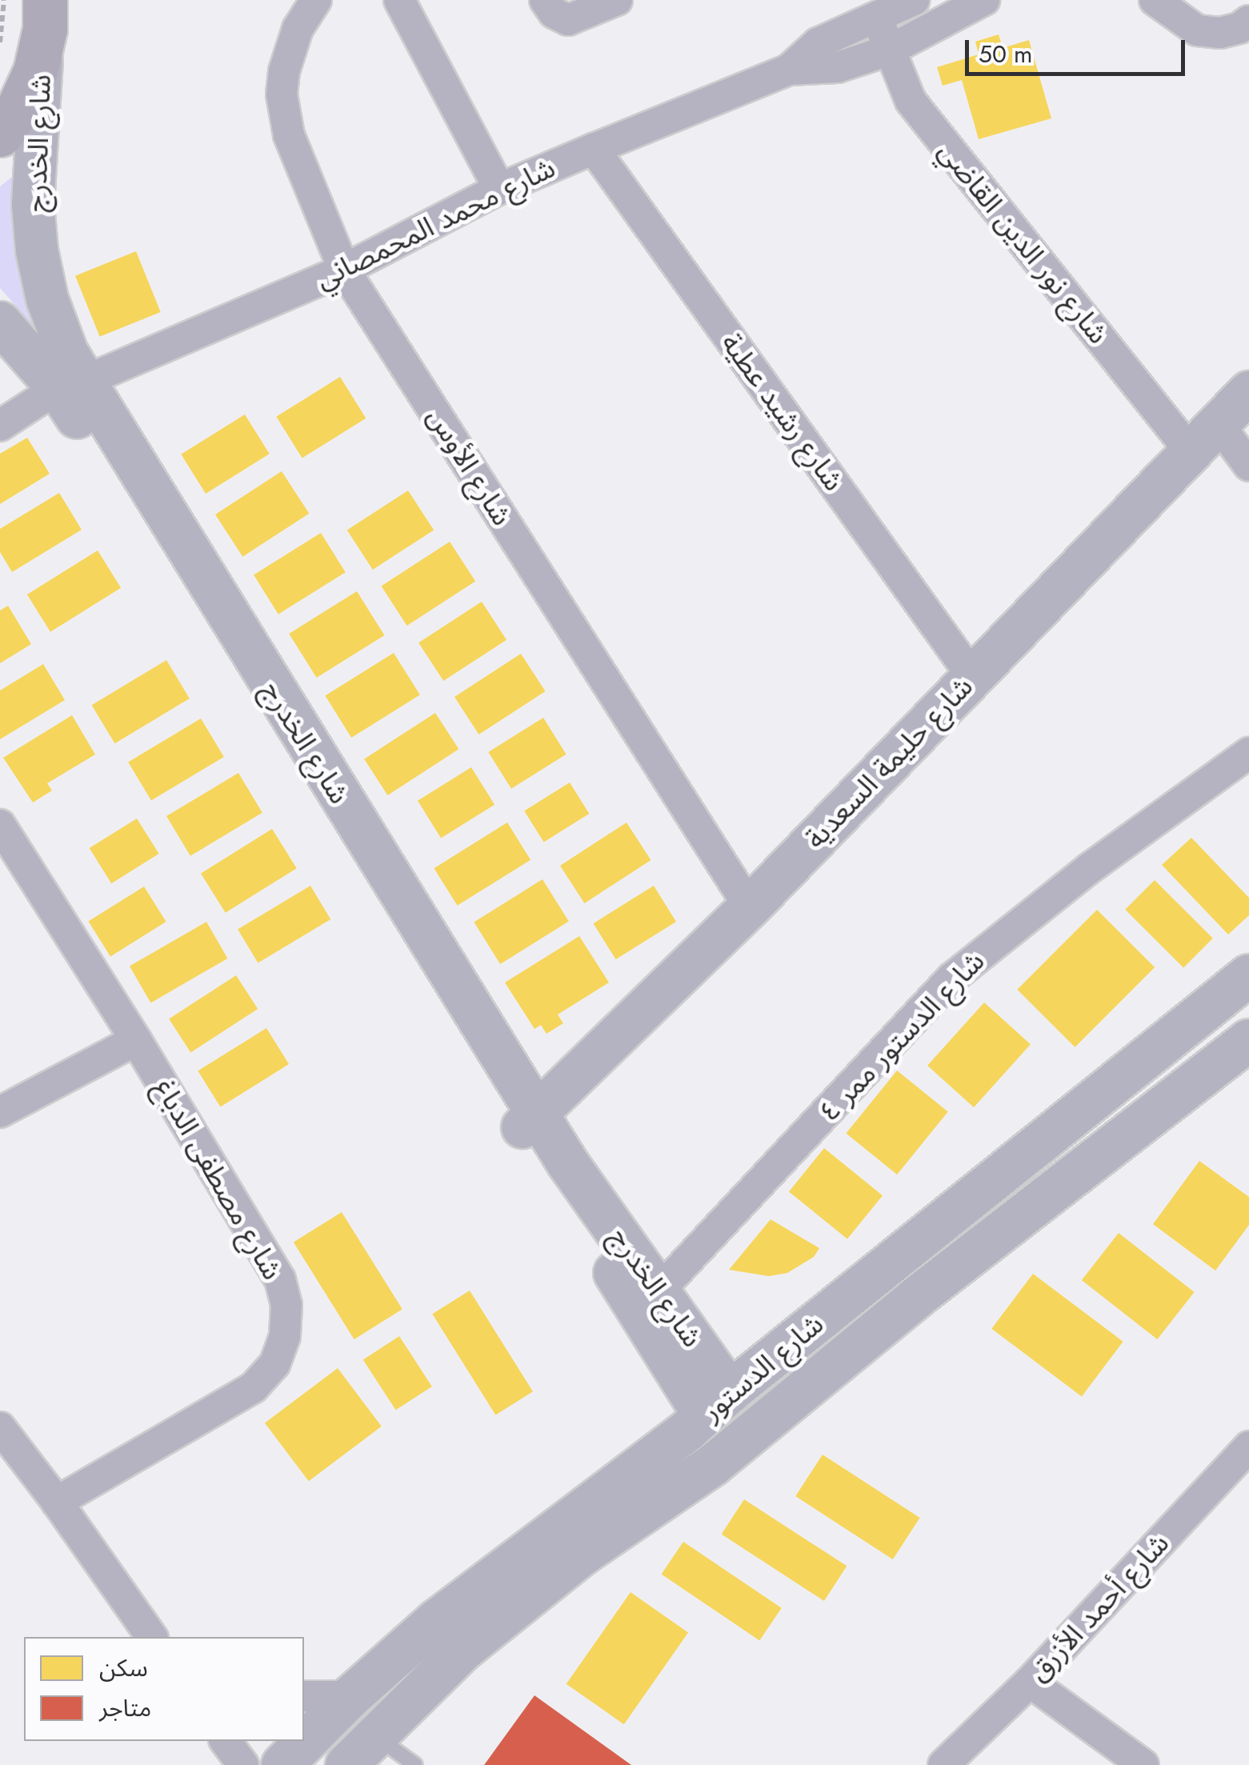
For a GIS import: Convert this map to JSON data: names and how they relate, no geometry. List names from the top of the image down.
{
  "streets": {
    "street": [
      "شارع الخدرج",
      "شارع محمد المحمصاني",
      "شارع نور الدين القاضي",
      "شارع رشيد عطية",
      "شارع الأوس",
      "شارع حليمة السعدية",
      "شارع الدستور ممر ٤",
      "شارع مصطفى الدباغ",
      "شارع الدستور",
      "شارع أحمد الأزرق"
    ]
  },
  "crossings": [
    ["شارع الخدرج", "شارع محمد المحمصاني"],
    ["شارع الخدرج", "شارع حليمة السعدية"],
    ["شارع الخدرج", "شارع الدستور ممر ٤"],
    ["شارع الخدرج", "شارع الدستور"],
    ["شارع محمد المحمصاني", "شارع نور الدين القاضي"],
    ["شارع محمد المحمصاني", "شارع رشيد عطية"],
    ["شارع محمد المحمصاني", "شارع الأوس"],
    ["شارع نور الدين القاضي", "شارع حليمة السعدية"],
    ["شارع رشيد عطية", "شارع حليمة السعدية"],
    ["شارع الأوس", "شارع حليمة السعدية"]
  ],
  "legend": ["سكن", "متاجر"],
  "scale_bar": "50 m"
}
